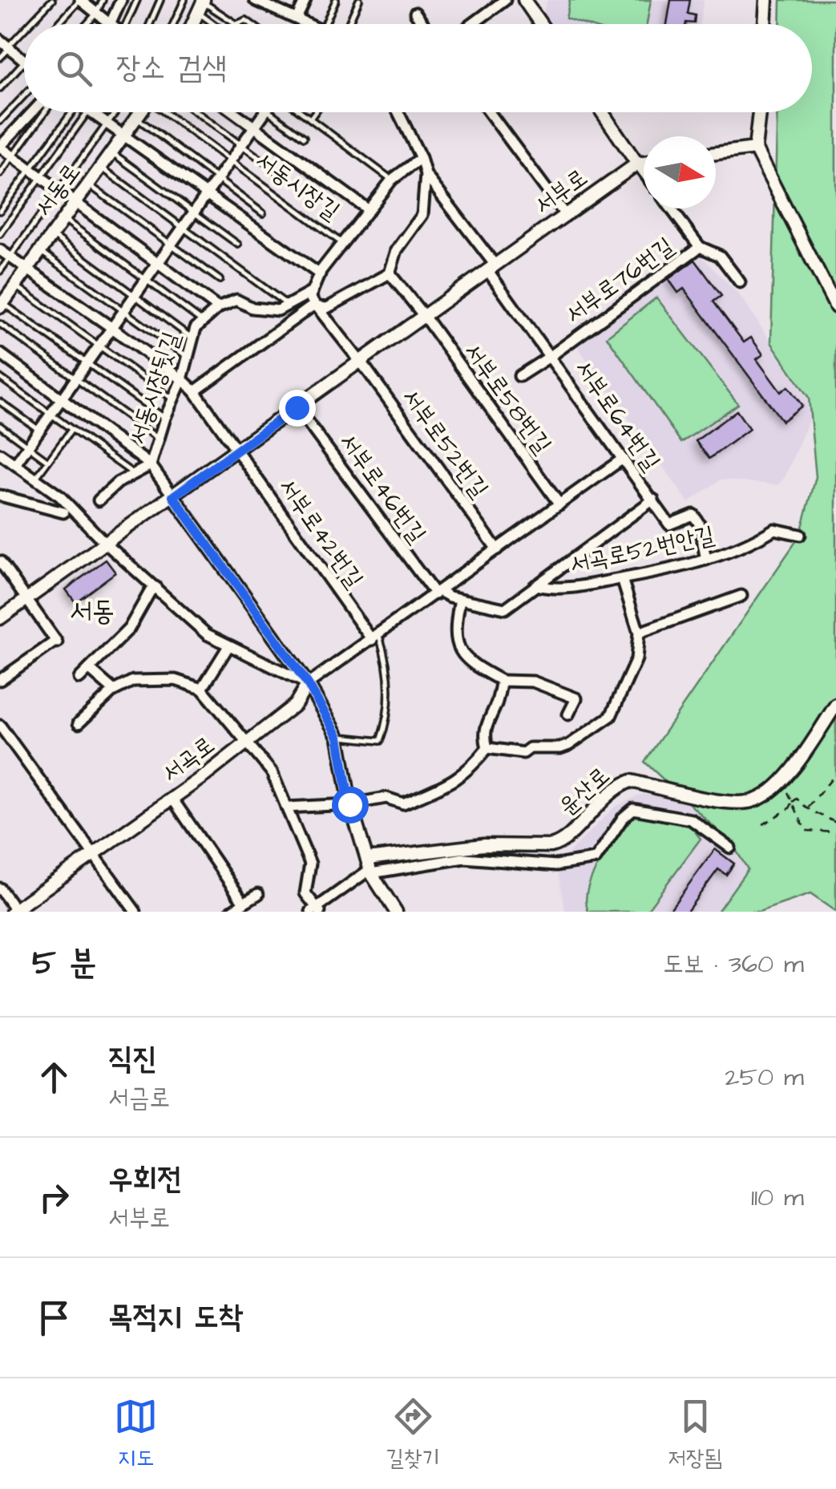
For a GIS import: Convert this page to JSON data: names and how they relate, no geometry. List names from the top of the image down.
{
  "streets": {
    "street": [
      "서동시장길",
      "서동로",
      "서부로",
      "서부로76번길",
      "서동시장뒷길",
      "서부로58번길",
      "서부로64번길",
      "서부로52번길",
      "서부로46번길",
      "서부로42번길",
      "서곡로52번안길",
      "서곡로",
      "윤산로"
    ]
  },
  "crossings": [
    ["서동시장길", "서동로"],
    ["서부로", "서부로58번길"],
    ["서부로", "서부로64번길"],
    ["서부로", "서부로52번길"],
    ["서부로", "서부로46번길"],
    ["서부로", "서부로42번길"],
    ["서부로76번길", "서부로64번길"],
    ["서부로58번길", "서곡로"],
    ["서부로64번길", "서곡로52번안길"],
    ["서부로64번길", "서곡로"],
    ["서부로52번길", "서곡로"],
    ["서부로46번길", "서곡로"],
    ["서부로42번길", "서곡로"]
  ],
  "districts": ["서동"],
  "north": "right",
  "page": {
    "search": "장소 검색",
    "heading": ["5 분", "도보 · 360 m"],
    "list": [
      ["직진", "서금로", "250 m"],
      ["우회전", "서부로", "110 m"],
      "목적지 도착"
    ],
    "nav": ["지도", "길찾기", "저장됨"]
  }
}
